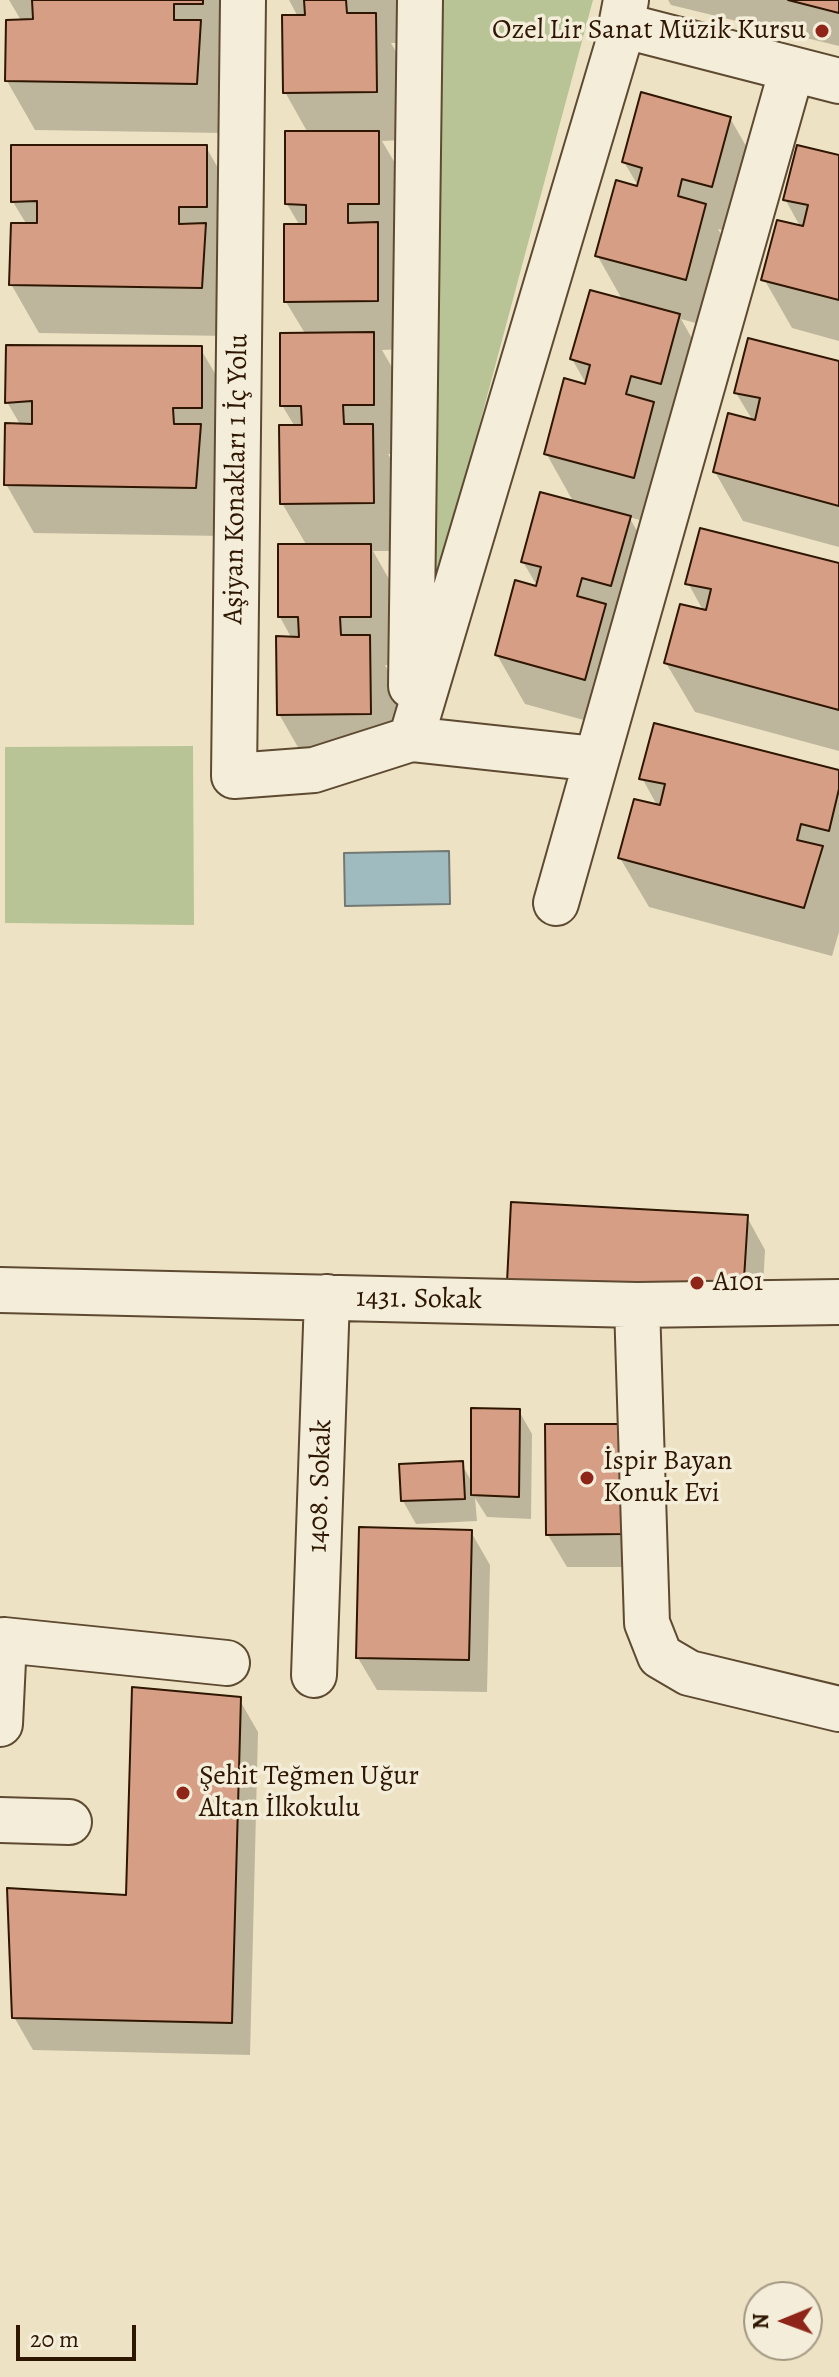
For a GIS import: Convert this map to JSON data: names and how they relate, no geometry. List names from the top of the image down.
{
  "streets": {
    "street": ["Aşiyan Konakları 1 İç Yolu", "1431. Sokak", "1408. Sokak"]
  },
  "crossings": [
    ["1431. Sokak", "1408. Sokak"]
  ],
  "places": [
    "Ozel Lir Sanat Müzik Kursu",
    "A101",
    "İspir Bayan Konuk Evi",
    "Şehit Teğmen Uğur Altan İlkokulu"
  ],
  "scale_bar": "20 m",
  "north": "left"
}
